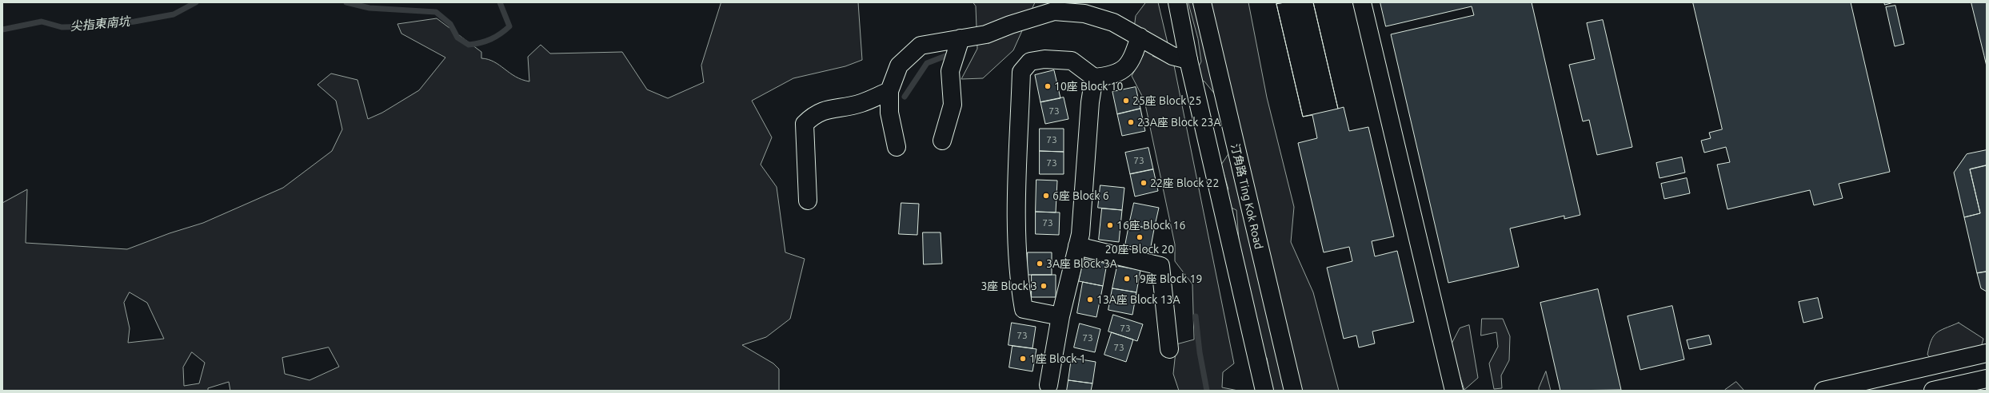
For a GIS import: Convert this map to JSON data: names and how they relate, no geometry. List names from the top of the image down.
{
  "streets": {
    "street": ["汀角路 Ting Kok Road"]
  },
  "water": ["尖指東南坑"],
  "places": [
    "10座 Block 10",
    "25座 Block 25",
    "23A座 Block 23A",
    "22座 Block 22",
    "6座 Block 6",
    "16座 Block 16",
    "20座 Block 20",
    "3A座 Block 3A",
    "19座 Block 19",
    "3座 Block 3",
    "13A座 Block 13A",
    "1座 Block 1"
  ],
  "house_numbers": [
    "73",
    "73",
    "73",
    "73",
    "73",
    "73",
    "73",
    "73",
    "73"
  ]
}
